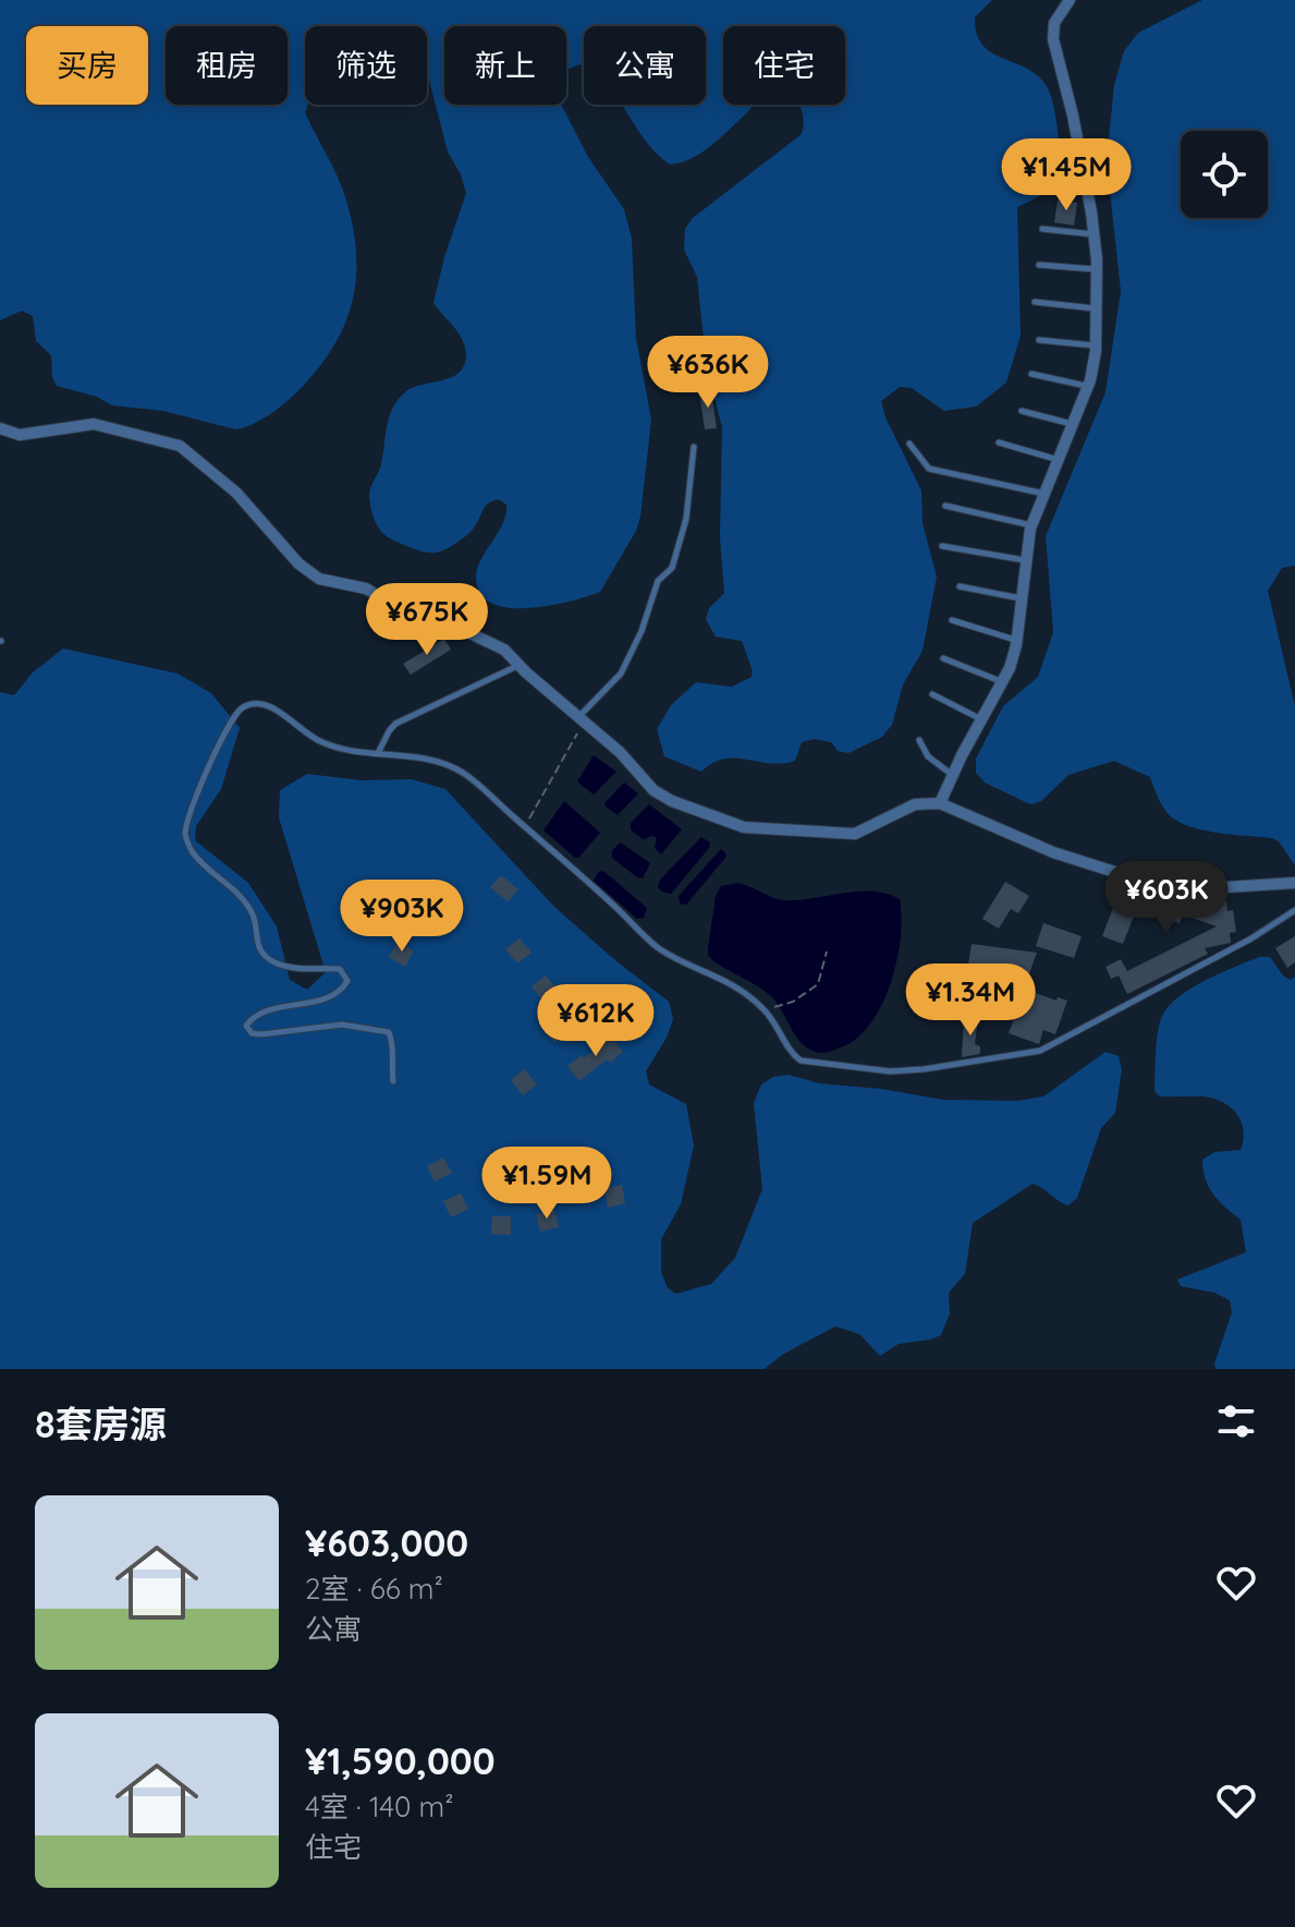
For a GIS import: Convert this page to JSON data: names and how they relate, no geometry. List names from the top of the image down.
{
  "page": {
    "chip": [
      "买房",
      "租房",
      "筛选",
      "新上",
      "公寓",
      "住宅"
    ],
    "price": [
      "¥1.45M",
      "¥636K",
      "¥675K",
      "¥603K",
      "¥903K",
      "¥1.34M",
      "¥612K",
      "¥1.59M"
    ],
    "heading": "8套房源",
    "list": [
      {
        "name": "¥603,000",
        "note": "2室 · 66 m² · 公寓"
      },
      {
        "name": "¥1,590,000",
        "note": "4室 · 140 m² · 住宅"
      }
    ]
  }
}
